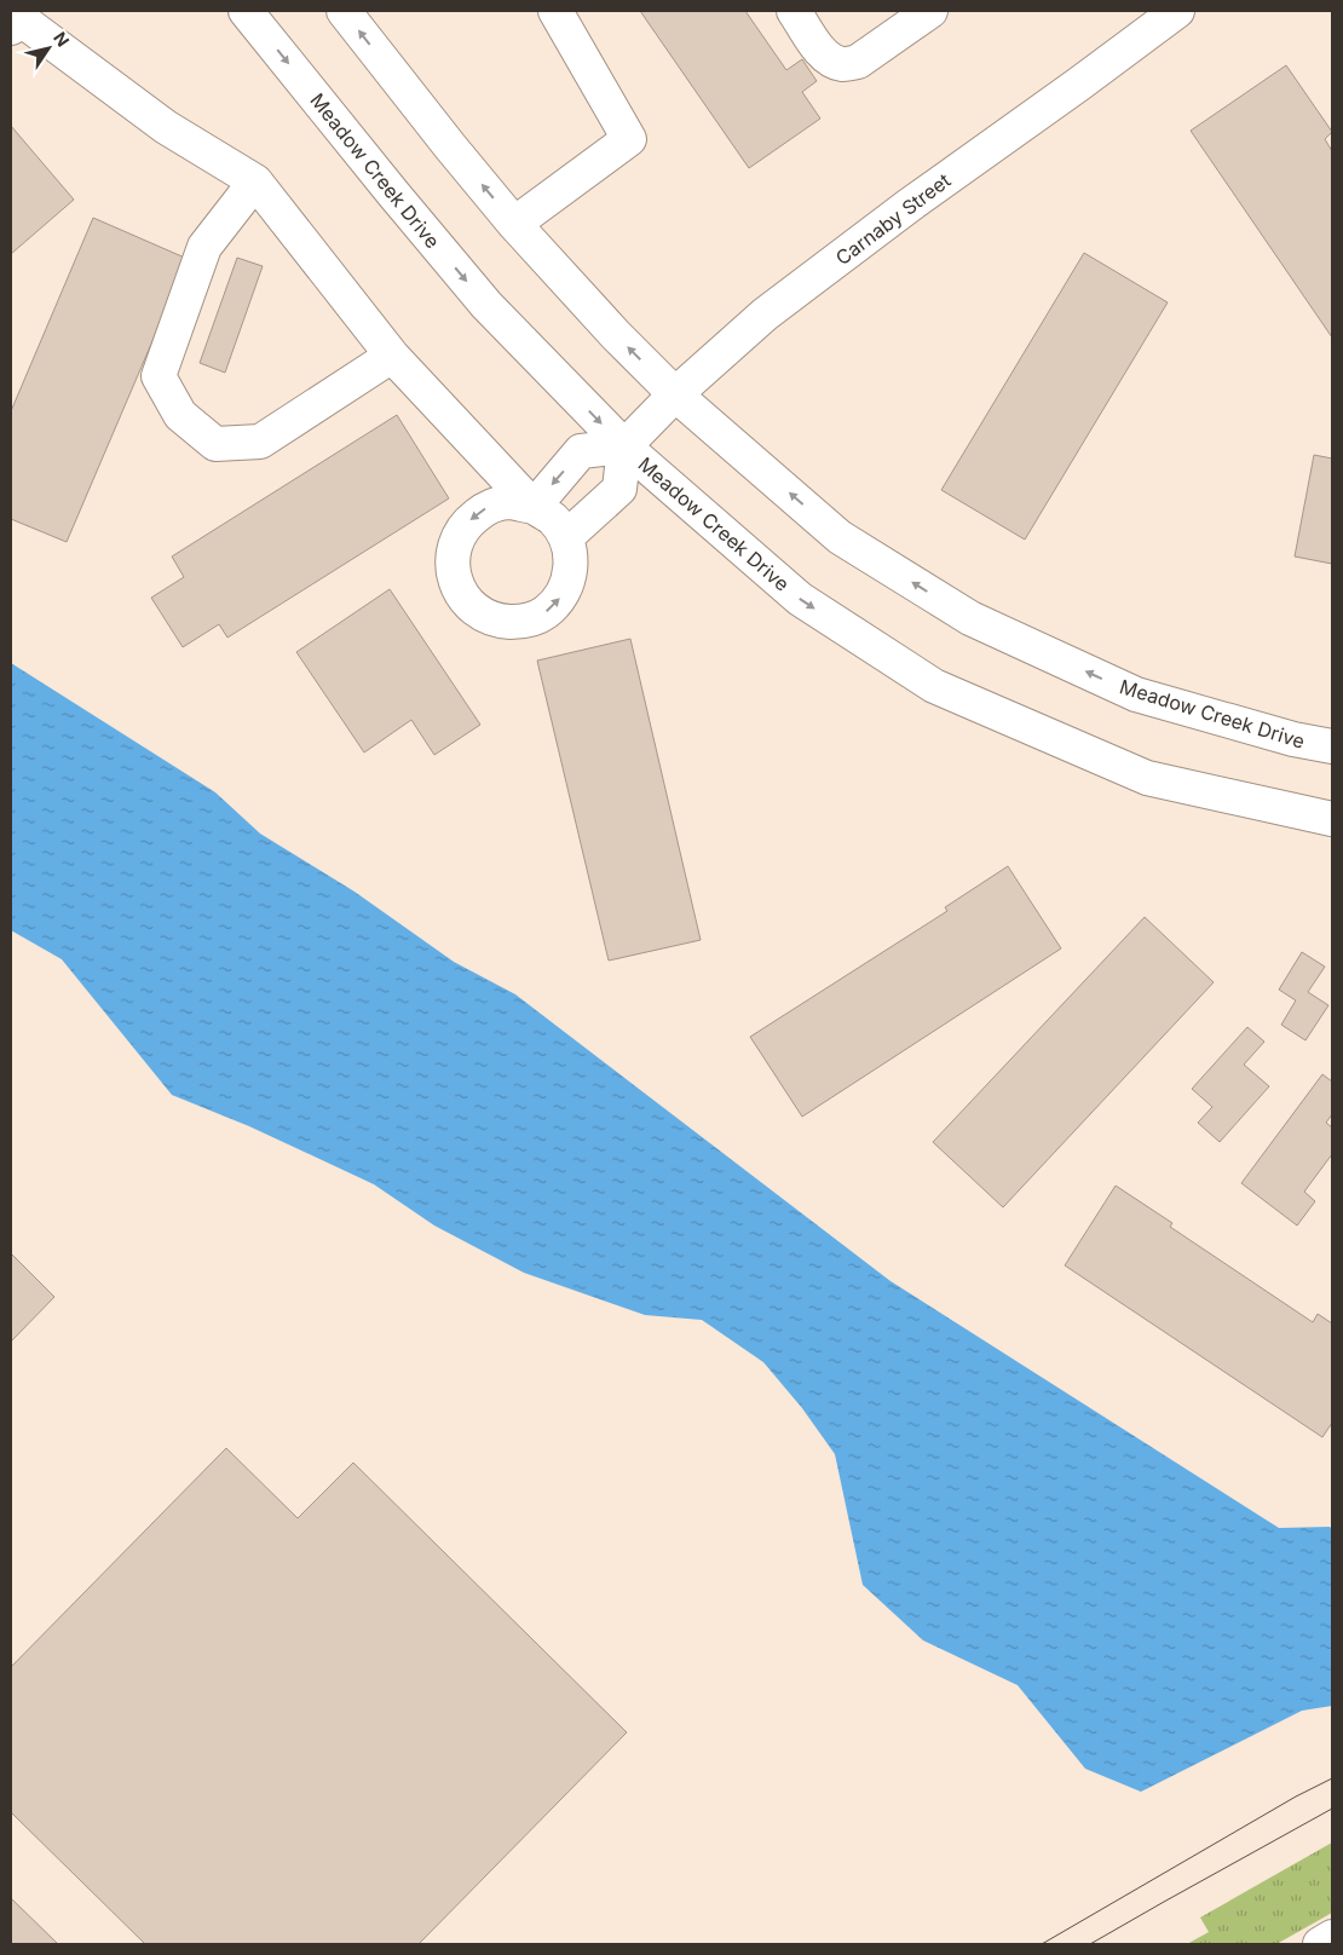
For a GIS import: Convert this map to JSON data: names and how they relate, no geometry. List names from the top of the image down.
{
  "streets": {
    "street": ["Meadow Creek Drive", "Carnaby Street"]
  },
  "crossings": [
    ["Meadow Creek Drive", "Carnaby Street"]
  ],
  "north": "top right"
}
